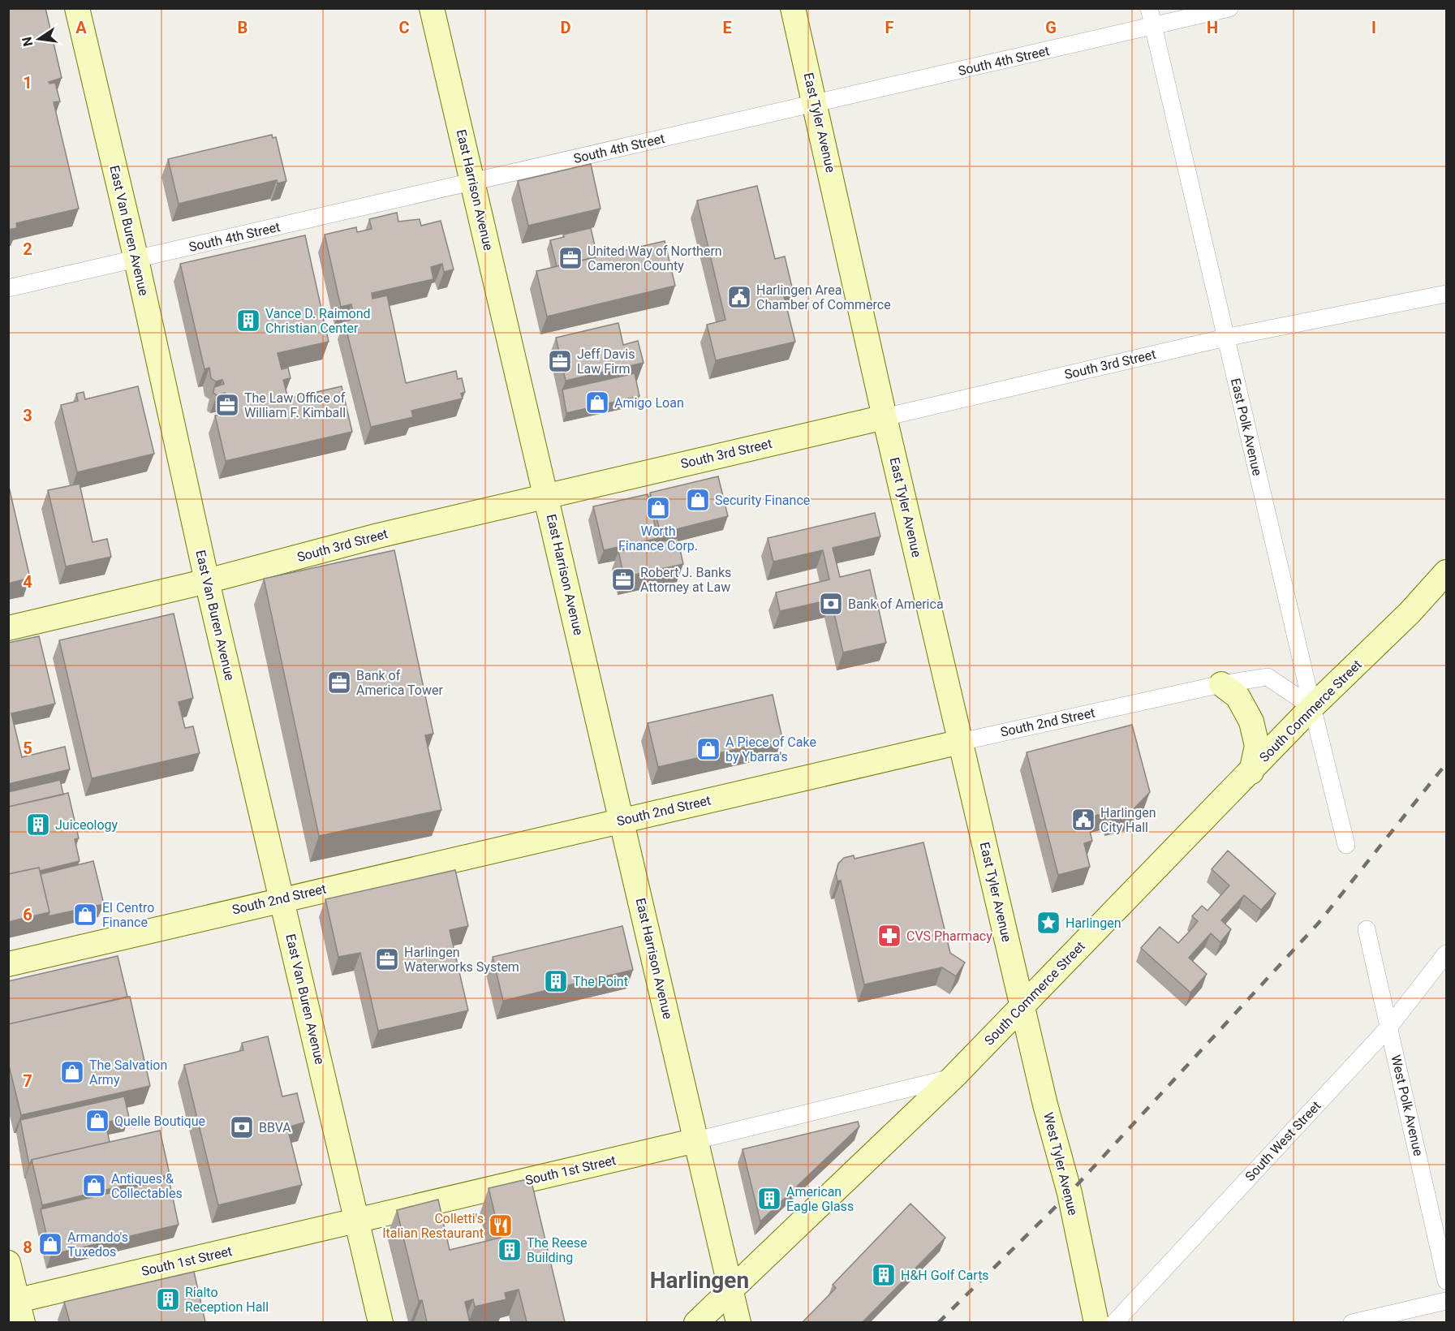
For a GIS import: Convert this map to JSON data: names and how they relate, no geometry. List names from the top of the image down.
{
  "streets": {
    "street": [
      "South 4th Street",
      "East Tyler Avenue",
      "East Harrison Avenue",
      "East Van Buren Avenue",
      "South 3rd Street",
      "East Polk Avenue",
      "South Commerce Street",
      "South 2nd Street",
      "West Polk Avenue",
      "South West Street",
      "West Tyler Avenue",
      "South 1st Street"
    ]
  },
  "crossings": [
    ["South 4th Street", "East Tyler Avenue"],
    ["South 4th Street", "East Harrison Avenue"],
    ["South 4th Street", "East Van Buren Avenue"],
    ["South 4th Street", "East Polk Avenue"],
    ["East Tyler Avenue", "South 3rd Street"],
    ["East Tyler Avenue", "South Commerce Street"],
    ["East Tyler Avenue", "South 2nd Street"],
    ["East Tyler Avenue", "West Tyler Avenue"],
    ["East Harrison Avenue", "South 3rd Street"],
    ["East Harrison Avenue", "South Commerce Street"],
    ["East Harrison Avenue", "South 2nd Street"],
    ["East Harrison Avenue", "South 1st Street"],
    ["East Van Buren Avenue", "South 3rd Street"],
    ["East Van Buren Avenue", "South 2nd Street"],
    ["East Van Buren Avenue", "South 1st Street"],
    ["South 3rd Street", "East Polk Avenue"],
    ["East Polk Avenue", "South Commerce Street"],
    ["East Polk Avenue", "South 2nd Street"],
    ["South Commerce Street", "South 2nd Street"],
    ["South Commerce Street", "West Tyler Avenue"],
    ["South Commerce Street", "South 1st Street"],
    ["West Polk Avenue", "South West Street"]
  ],
  "districts": ["Harlingen"],
  "places": {
    "office": [
      "United Way of Northern Cameron County",
      "Jeff Davis Law Firm",
      "The Law Office of William F. Kimball",
      "Robert J. Banks Attorney at Law",
      "Bank of America Tower",
      "Harlingen Waterworks System"
    ],
    "public building": ["Harlingen Area Chamber of Commerce", "Harlingen City Hall"],
    "building": [
      "Vance D. Raimond Christian Center",
      "Juiceology",
      "The Point",
      "American Eagle Glass",
      "The Reese Building",
      "H&H Golf Carts",
      "Rialto Reception Hall"
    ],
    "shop": [
      "Amigo Loan",
      "Security Finance",
      "Worth Finance Corp.",
      "A Piece of Cake by Ybarra's",
      "El Centro Finance",
      "The Salvation Army",
      "Quelle Boutique",
      "Antiques & Collectables",
      "Armando's Tuxedos"
    ],
    "bank": ["Bank of America", "BBVA"],
    "place": ["Harlingen"],
    "pharmacy": ["CVS Pharmacy"],
    "restaurant": ["Colletti's Italian Restaurant"]
  },
  "north": "left",
  "grid": {
    "columns": [
      "A",
      "B",
      "C",
      "D",
      "E",
      "F",
      "G",
      "H",
      "I"
    ],
    "rows": [
      "1",
      "2",
      "3",
      "4",
      "5",
      "6",
      "7",
      "8"
    ]
  }
}
